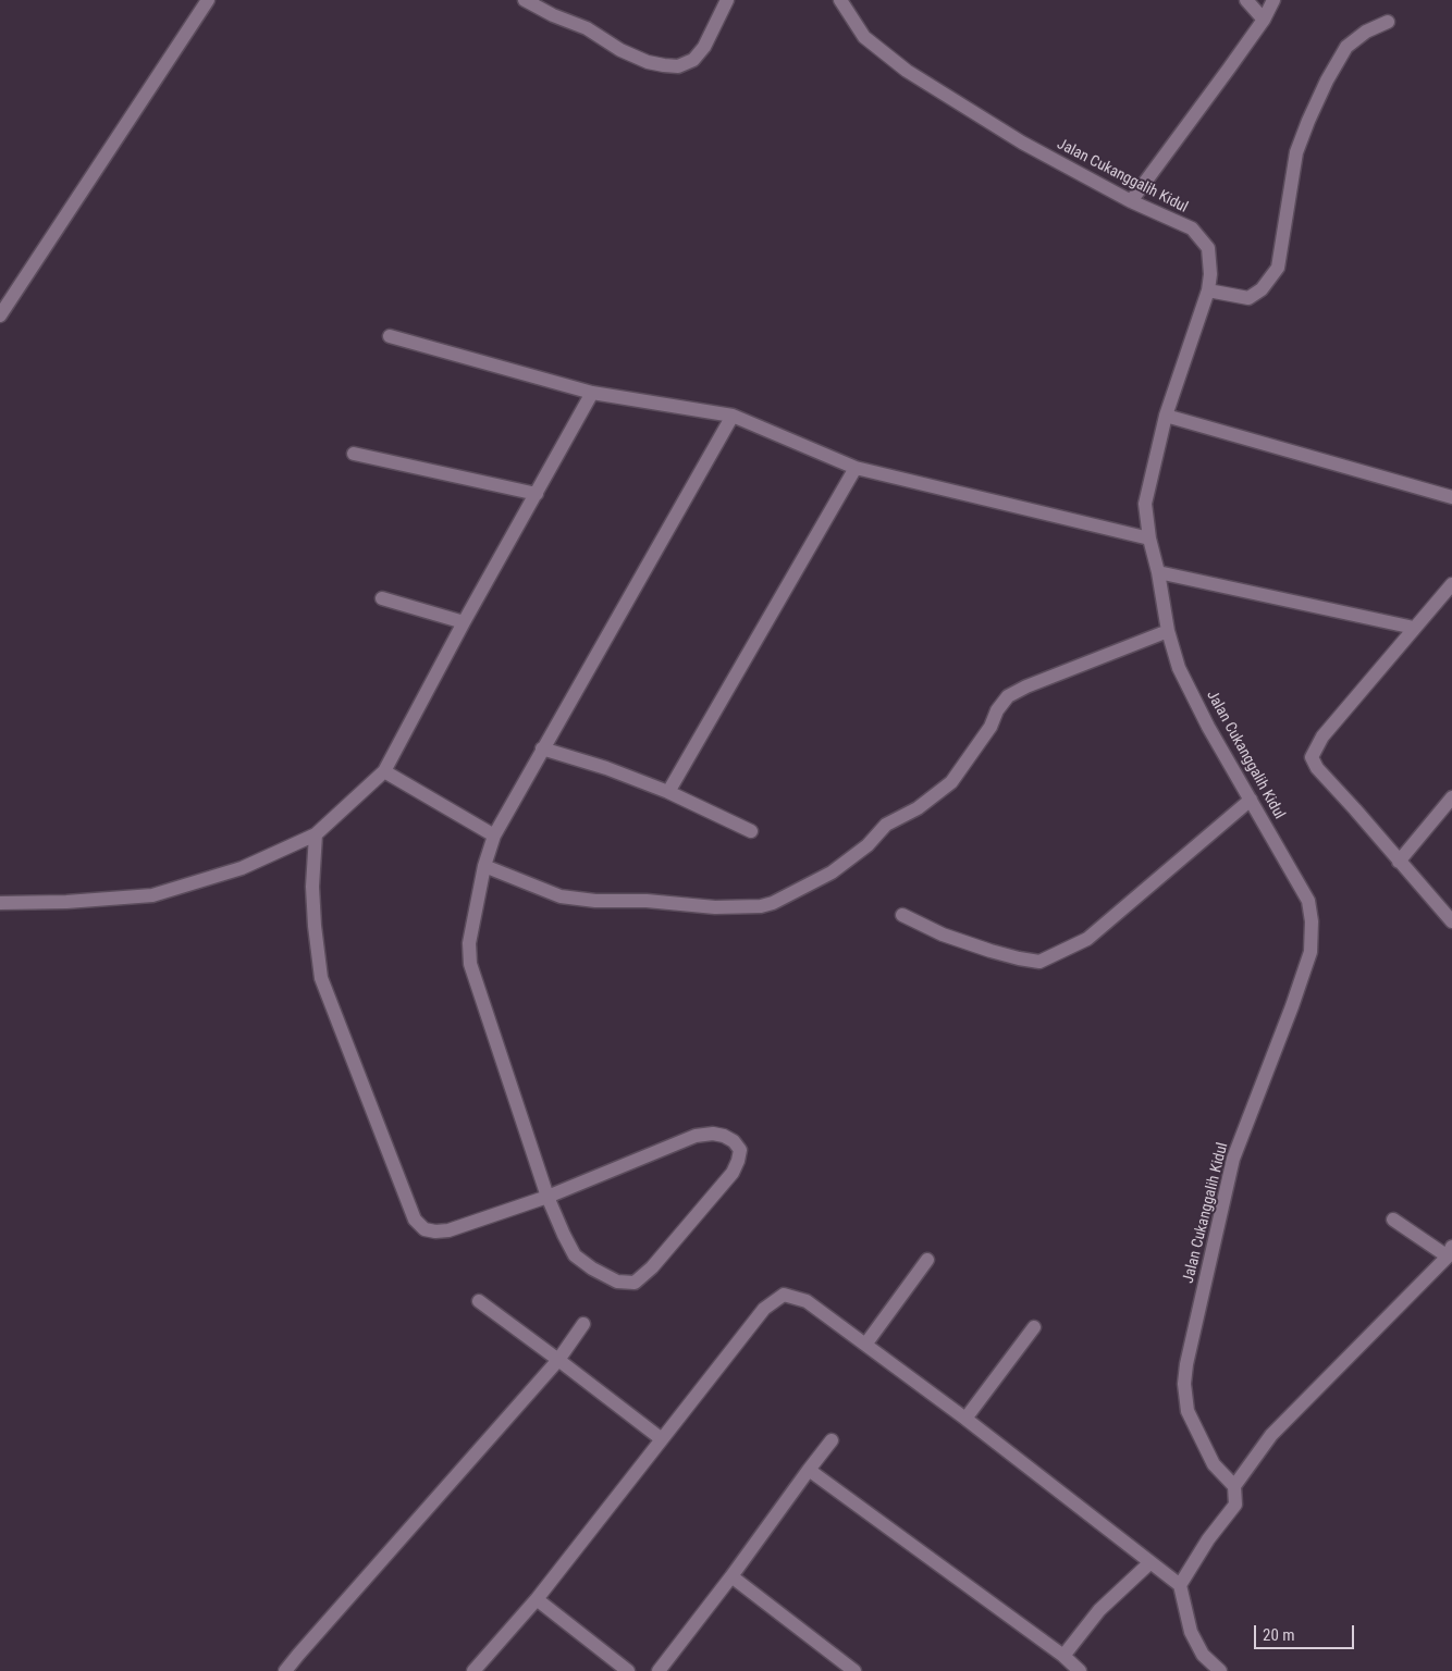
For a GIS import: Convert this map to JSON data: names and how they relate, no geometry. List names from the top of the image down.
{
  "streets": {
    "street": ["Jalan Cukanggalih Kidul"]
  },
  "scale_bar": "20 m"
}
